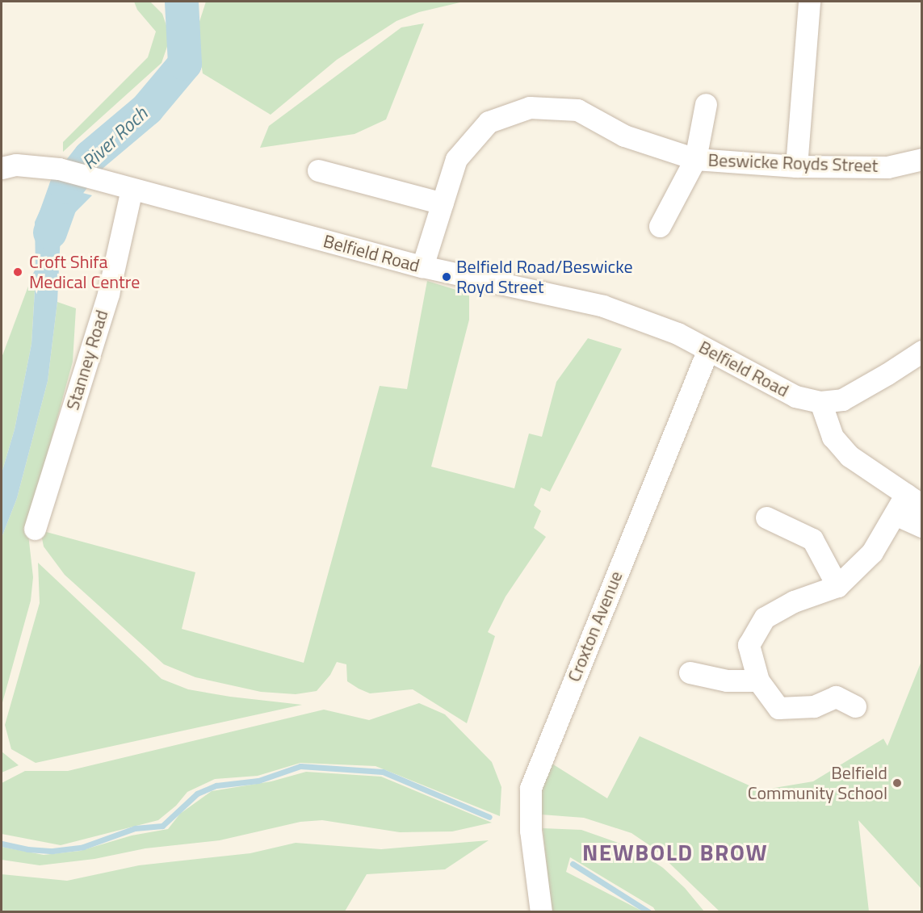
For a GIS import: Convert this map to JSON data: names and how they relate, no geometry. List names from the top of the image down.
{
  "streets": {
    "street": [
      "Beswicke Royds Street",
      "Belfield Road",
      "Stanney Road",
      "Croxton Avenue"
    ]
  },
  "crossings": [
    ["Beswicke Royds Street", "Belfield Road"],
    ["Belfield Road", "Stanney Road"],
    ["Belfield Road", "Croxton Avenue"]
  ],
  "districts": ["NEWBOLD BROW"],
  "water": ["River Roch"],
  "places": ["Croft Shifa Medical Centre", "Belfield Road/Beswicke Royd Street", "Belfield Community School"]
}
